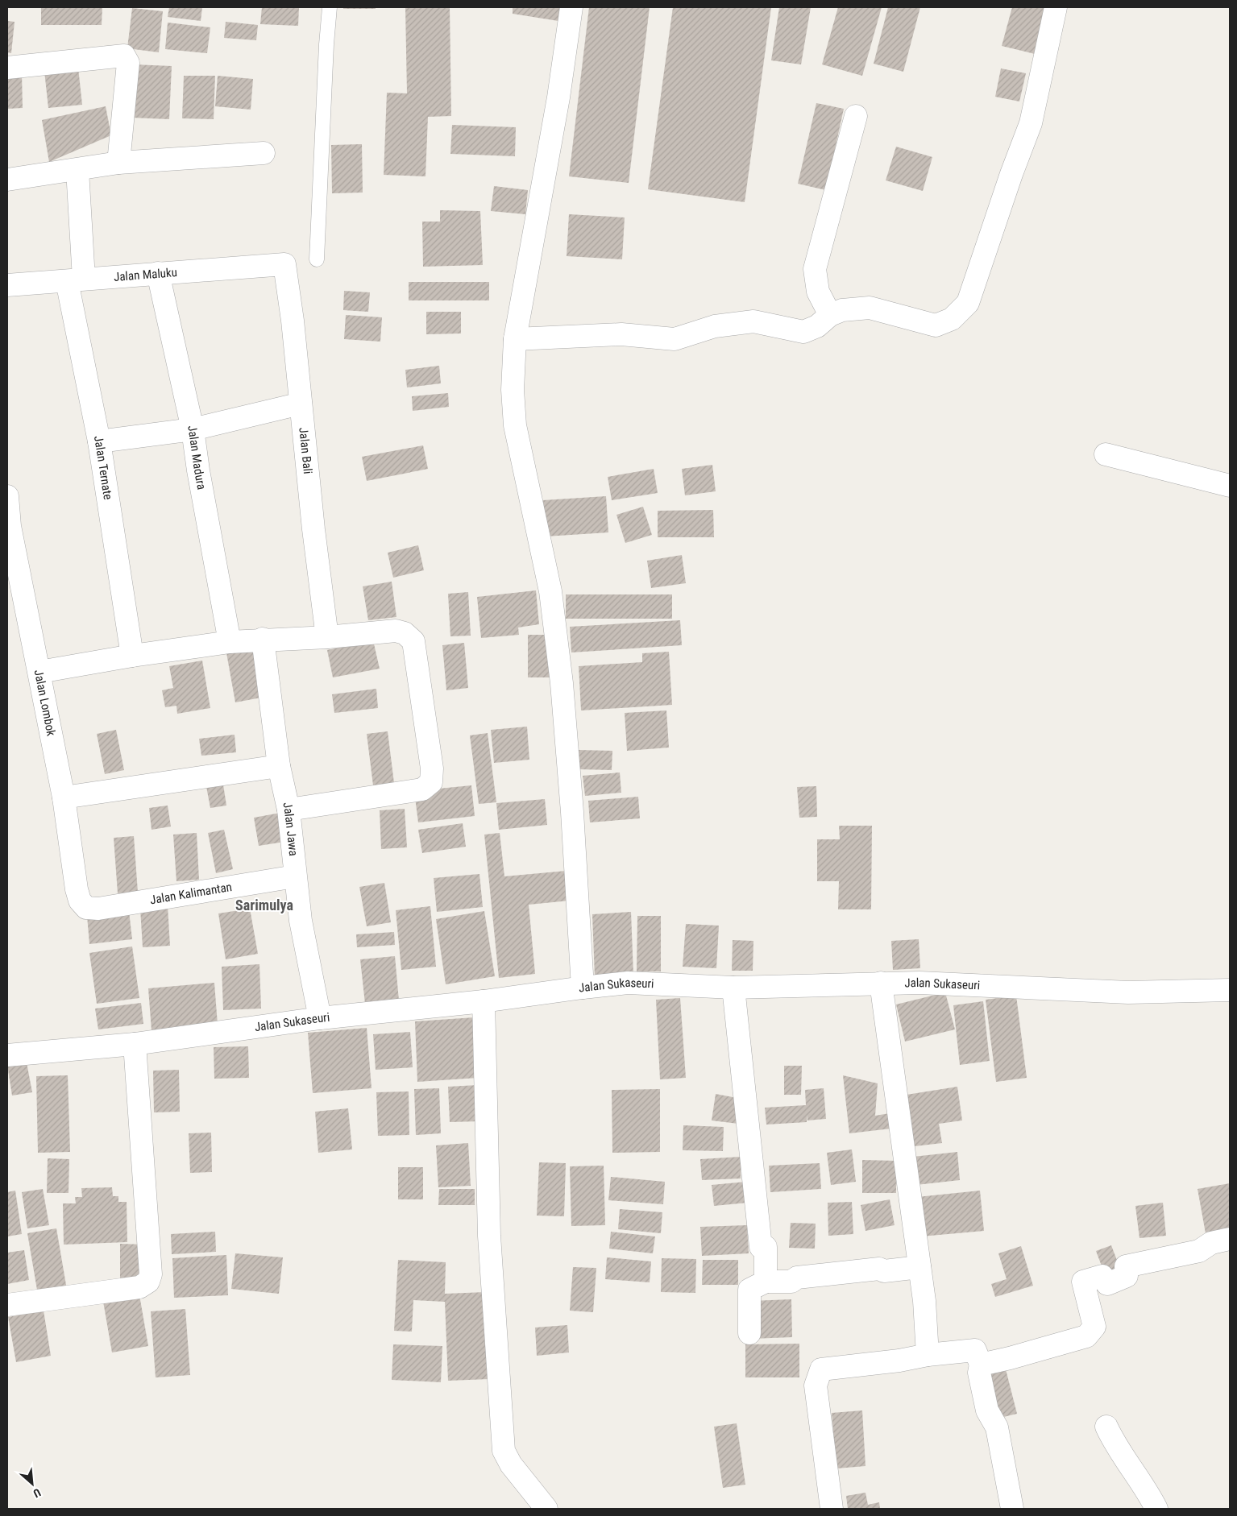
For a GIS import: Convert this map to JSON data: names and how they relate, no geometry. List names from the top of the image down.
{
  "streets": {
    "street": [
      "Jalan Maluku",
      "Jalan Bali",
      "Jalan Madura",
      "Jalan Ternate",
      "Jalan Lombok",
      "Jalan Jawa",
      "Jalan Kalimantan",
      "Jalan Sukaseuri"
    ]
  },
  "crossings": [
    ["Jalan Maluku", "Jalan Bali"],
    ["Jalan Maluku", "Jalan Madura"],
    ["Jalan Maluku", "Jalan Ternate"],
    ["Jalan Lombok", "Jalan Kalimantan"],
    ["Jalan Jawa", "Jalan Kalimantan"],
    ["Jalan Jawa", "Jalan Sukaseuri"]
  ],
  "districts": ["Sarimulya"],
  "north": "bottom right"
}
